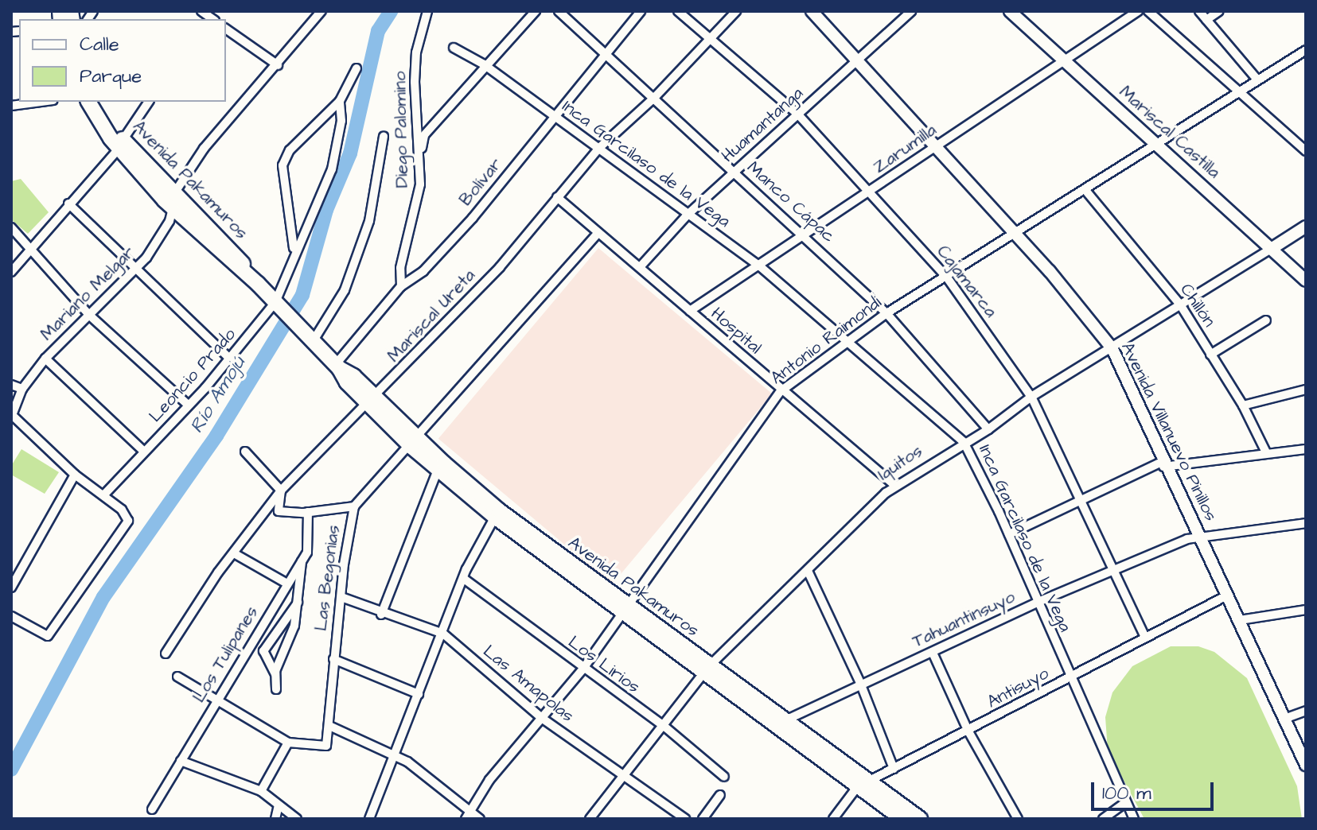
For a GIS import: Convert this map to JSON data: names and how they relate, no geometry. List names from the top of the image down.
{
  "streets": {
    "highway": ["Avenida Pakamuros"],
    "street": [
      "Huamantanga",
      "Diego Palomino",
      "Mariscal Castilla",
      "Zarumilla",
      "Inca Garcilaso de la Vega",
      "Bolívar",
      "Manco Cápac",
      "Cajamarca",
      "Mariano Melgar",
      "Chillón",
      "Mariscal Ureta",
      "Hospital",
      "Antonio Raimondi",
      "Leoncio Prado",
      "Avenida Villanuevo Pinillos",
      "Iquitos",
      "Las Begonias",
      "Tahuantinsuyo",
      "Los Tulipanes",
      "Los Lirios",
      "Las Amapolas",
      "Antisuyo"
    ]
  },
  "crossings": [
    ["Huamantanga", "Inca Garcilaso de la Vega"],
    ["Huamantanga", "Manco Cápac"],
    ["Huamantanga", "Cajamarca"],
    ["Huamantanga", "Hospital"],
    ["Huamantanga", "Avenida Villanuevo Pinillos"],
    ["Diego Palomino", "Bolívar"],
    ["Mariscal Castilla", "Zarumilla"],
    ["Mariscal Castilla", "Antonio Raimondi"],
    ["Mariscal Castilla", "Iquitos"],
    ["Zarumilla", "Inca Garcilaso de la Vega"],
    ["Zarumilla", "Manco Cápac"],
    ["Zarumilla", "Cajamarca"],
    ["Zarumilla", "Hospital"],
    ["Zarumilla", "Avenida Villanuevo Pinillos"],
    ["Inca Garcilaso de la Vega", "Bolívar"],
    ["Inca Garcilaso de la Vega", "Mariscal Ureta"],
    ["Inca Garcilaso de la Vega", "Antonio Raimondi"],
    ["Inca Garcilaso de la Vega", "Iquitos"],
    ["Inca Garcilaso de la Vega", "Tahuantinsuyo"],
    ["Inca Garcilaso de la Vega", "Antisuyo"],
    ["Avenida Pakamuros", "Bolívar"],
    ["Avenida Pakamuros", "Mariano Melgar"],
    ["Avenida Pakamuros", "Mariscal Ureta"],
    ["Avenida Pakamuros", "Antonio Raimondi"],
    ["Avenida Pakamuros", "Leoncio Prado"],
    ["Avenida Pakamuros", "Iquitos"],
    ["Avenida Pakamuros", "Las Begonias"],
    ["Avenida Pakamuros", "Tahuantinsuyo"],
    ["Avenida Pakamuros", "Antisuyo"],
    ["Bolívar", "Manco Cápac"],
    ["Manco Cápac", "Mariscal Ureta"],
    ["Manco Cápac", "Antonio Raimondi"],
    ["Manco Cápac", "Iquitos"],
    ["Cajamarca", "Mariscal Ureta"],
    ["Cajamarca", "Antonio Raimondi"],
    ["Cajamarca", "Iquitos"],
    ["Cajamarca", "Tahuantinsuyo"],
    ["Cajamarca", "Antisuyo"],
    ["Chillón", "Antonio Raimondi"],
    ["Chillón", "Iquitos"],
    ["Mariscal Ureta", "Hospital"],
    ["Hospital", "Antonio Raimondi"],
    ["Hospital", "Iquitos"],
    ["Antonio Raimondi", "Avenida Villanuevo Pinillos"],
    ["Antonio Raimondi", "Los Lirios"],
    ["Antonio Raimondi", "Las Amapolas"],
    ["Avenida Villanuevo Pinillos", "Iquitos"],
    ["Avenida Villanuevo Pinillos", "Tahuantinsuyo"],
    ["Avenida Villanuevo Pinillos", "Antisuyo"],
    ["Iquitos", "Los Lirios"],
    ["Iquitos", "Las Amapolas"],
    ["Las Begonias", "Las Amapolas"]
  ],
  "water": ["Río Amojú"],
  "legend": ["Calle", "Parque"],
  "scale_bar": "100 m"
}
